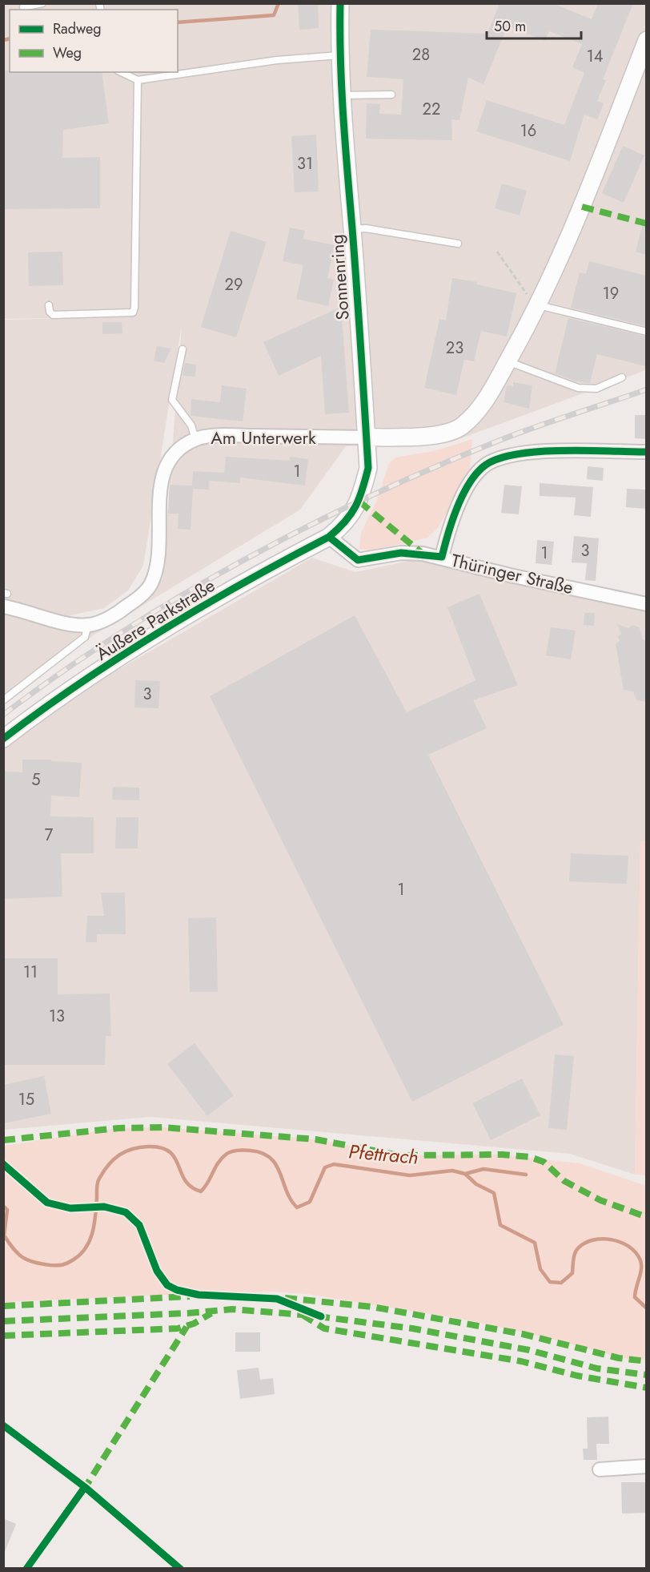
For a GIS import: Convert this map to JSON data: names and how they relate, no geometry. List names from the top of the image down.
{
  "streets": {
    "street": [
      "Sonnenring",
      "Am Unterwerk",
      "Thüringer Straße",
      "Äußere Parkstraße"
    ]
  },
  "crossings": [
    ["Sonnenring", "Am Unterwerk"],
    ["Sonnenring", "Thüringer Straße"],
    ["Sonnenring", "Äußere Parkstraße"],
    ["Thüringer Straße", "Äußere Parkstraße"]
  ],
  "water": ["Pfettrach"],
  "house_numbers": [
    "28",
    "14",
    "22",
    "16",
    "31",
    "29",
    "19",
    "23",
    "1",
    "3",
    "1",
    "3",
    "5",
    "7",
    "1",
    "11",
    "13",
    "15"
  ],
  "legend": ["Radweg", "Weg"],
  "scale_bar": "50 m"
}
